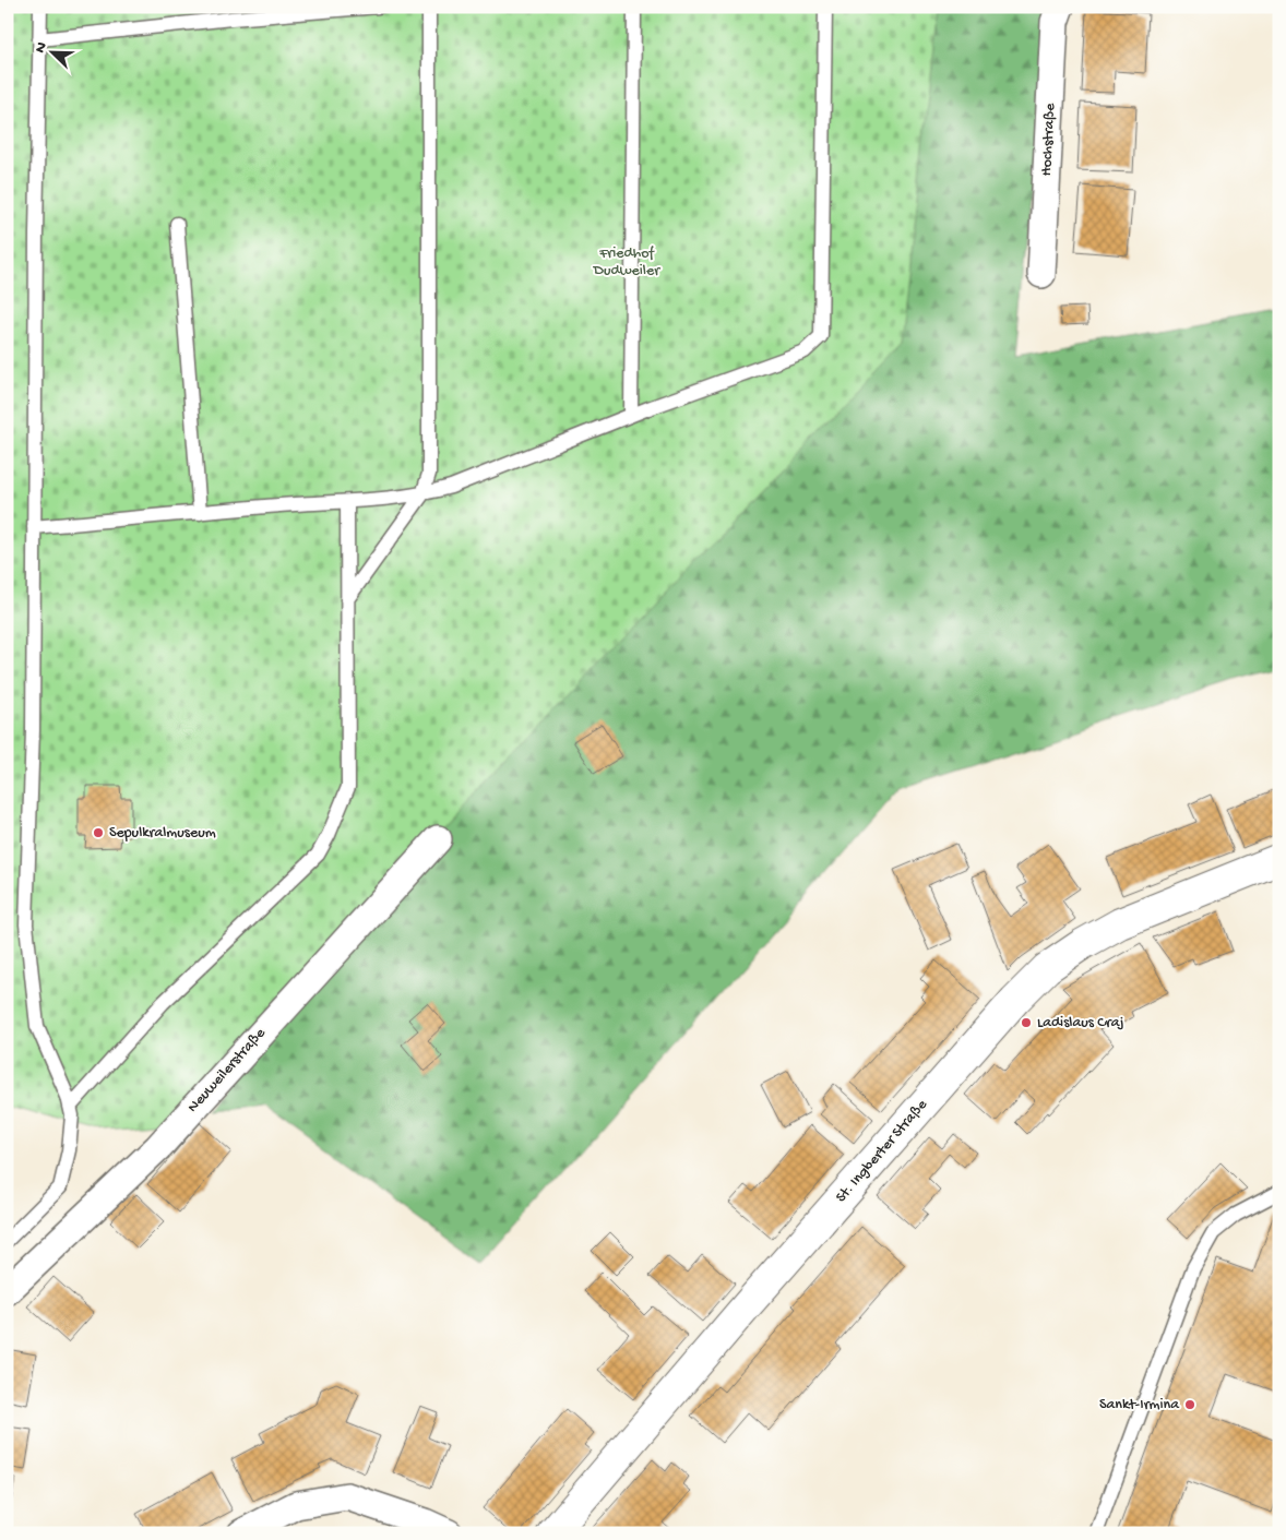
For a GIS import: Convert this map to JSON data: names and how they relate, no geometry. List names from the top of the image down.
{
  "streets": {
    "main road": ["St. Ingberter Straße"],
    "street": ["Hochstraße", "Neuweilerstraße"]
  },
  "parks": ["Friedhof Dudweiler"],
  "places": ["Sepulkralmuseum", "Ladislaus Craj", "Sankt-Irmina"],
  "north": "top left"
}
